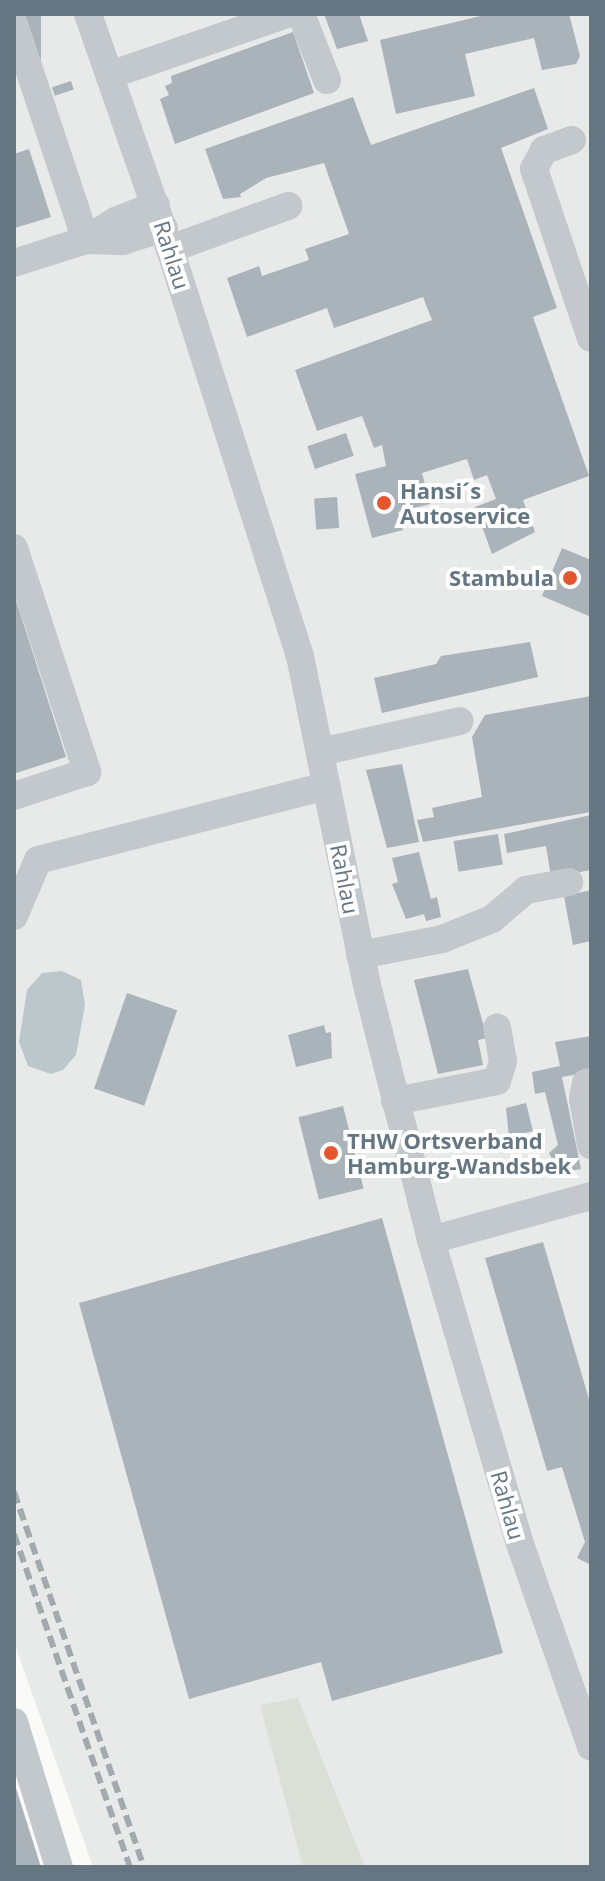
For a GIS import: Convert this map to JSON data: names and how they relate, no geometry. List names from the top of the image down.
{
  "streets": {
    "street": ["Rahlau"]
  },
  "places": ["Hansi´s Autoservice", "Stambula", "THW Ortsverband Hamburg-Wandsbek"]
}
